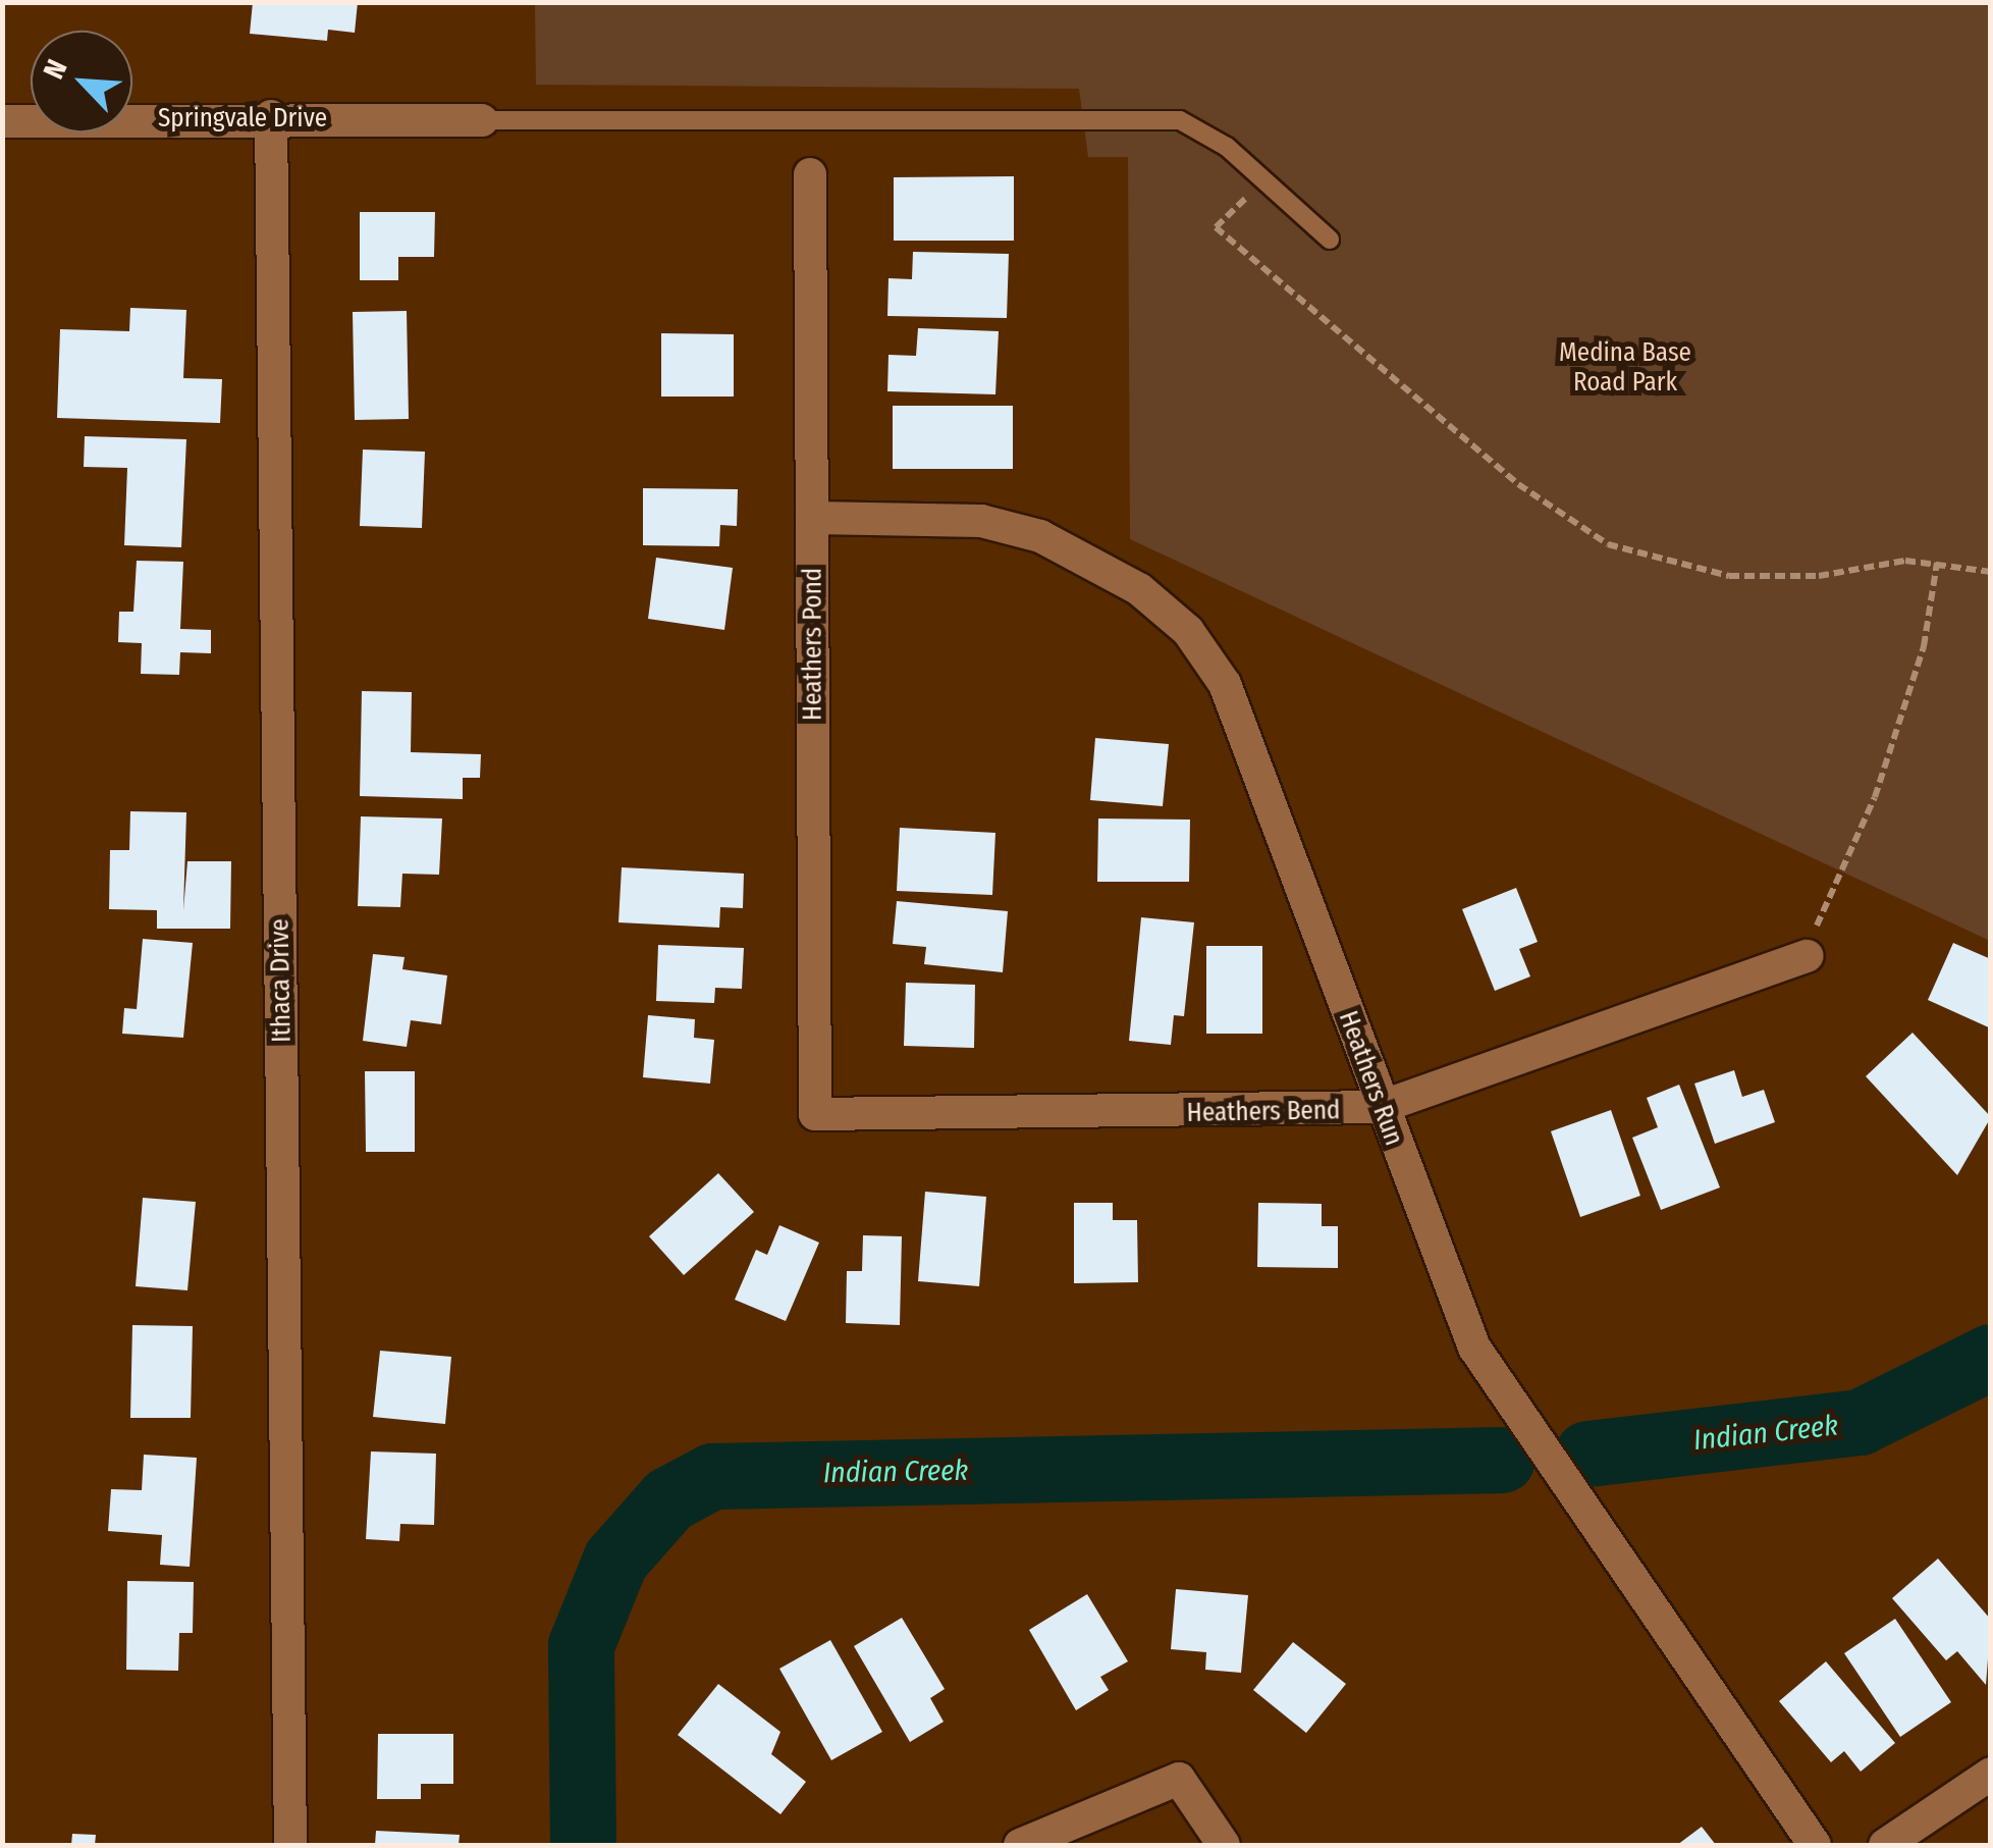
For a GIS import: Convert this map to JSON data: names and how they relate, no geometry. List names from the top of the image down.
{
  "streets": {
    "street": [
      "Springvale Drive",
      "Heathers Pond",
      "Ithaca Drive",
      "Heathers Run",
      "Heathers Bend"
    ]
  },
  "crossings": [
    ["Springvale Drive", "Ithaca Drive"],
    ["Heathers Pond", "Heathers Run"],
    ["Heathers Pond", "Heathers Bend"],
    ["Heathers Run", "Heathers Bend"]
  ],
  "water": ["Indian Creek"],
  "parks": ["Medina Base Road Park"],
  "north": "top left"
}
